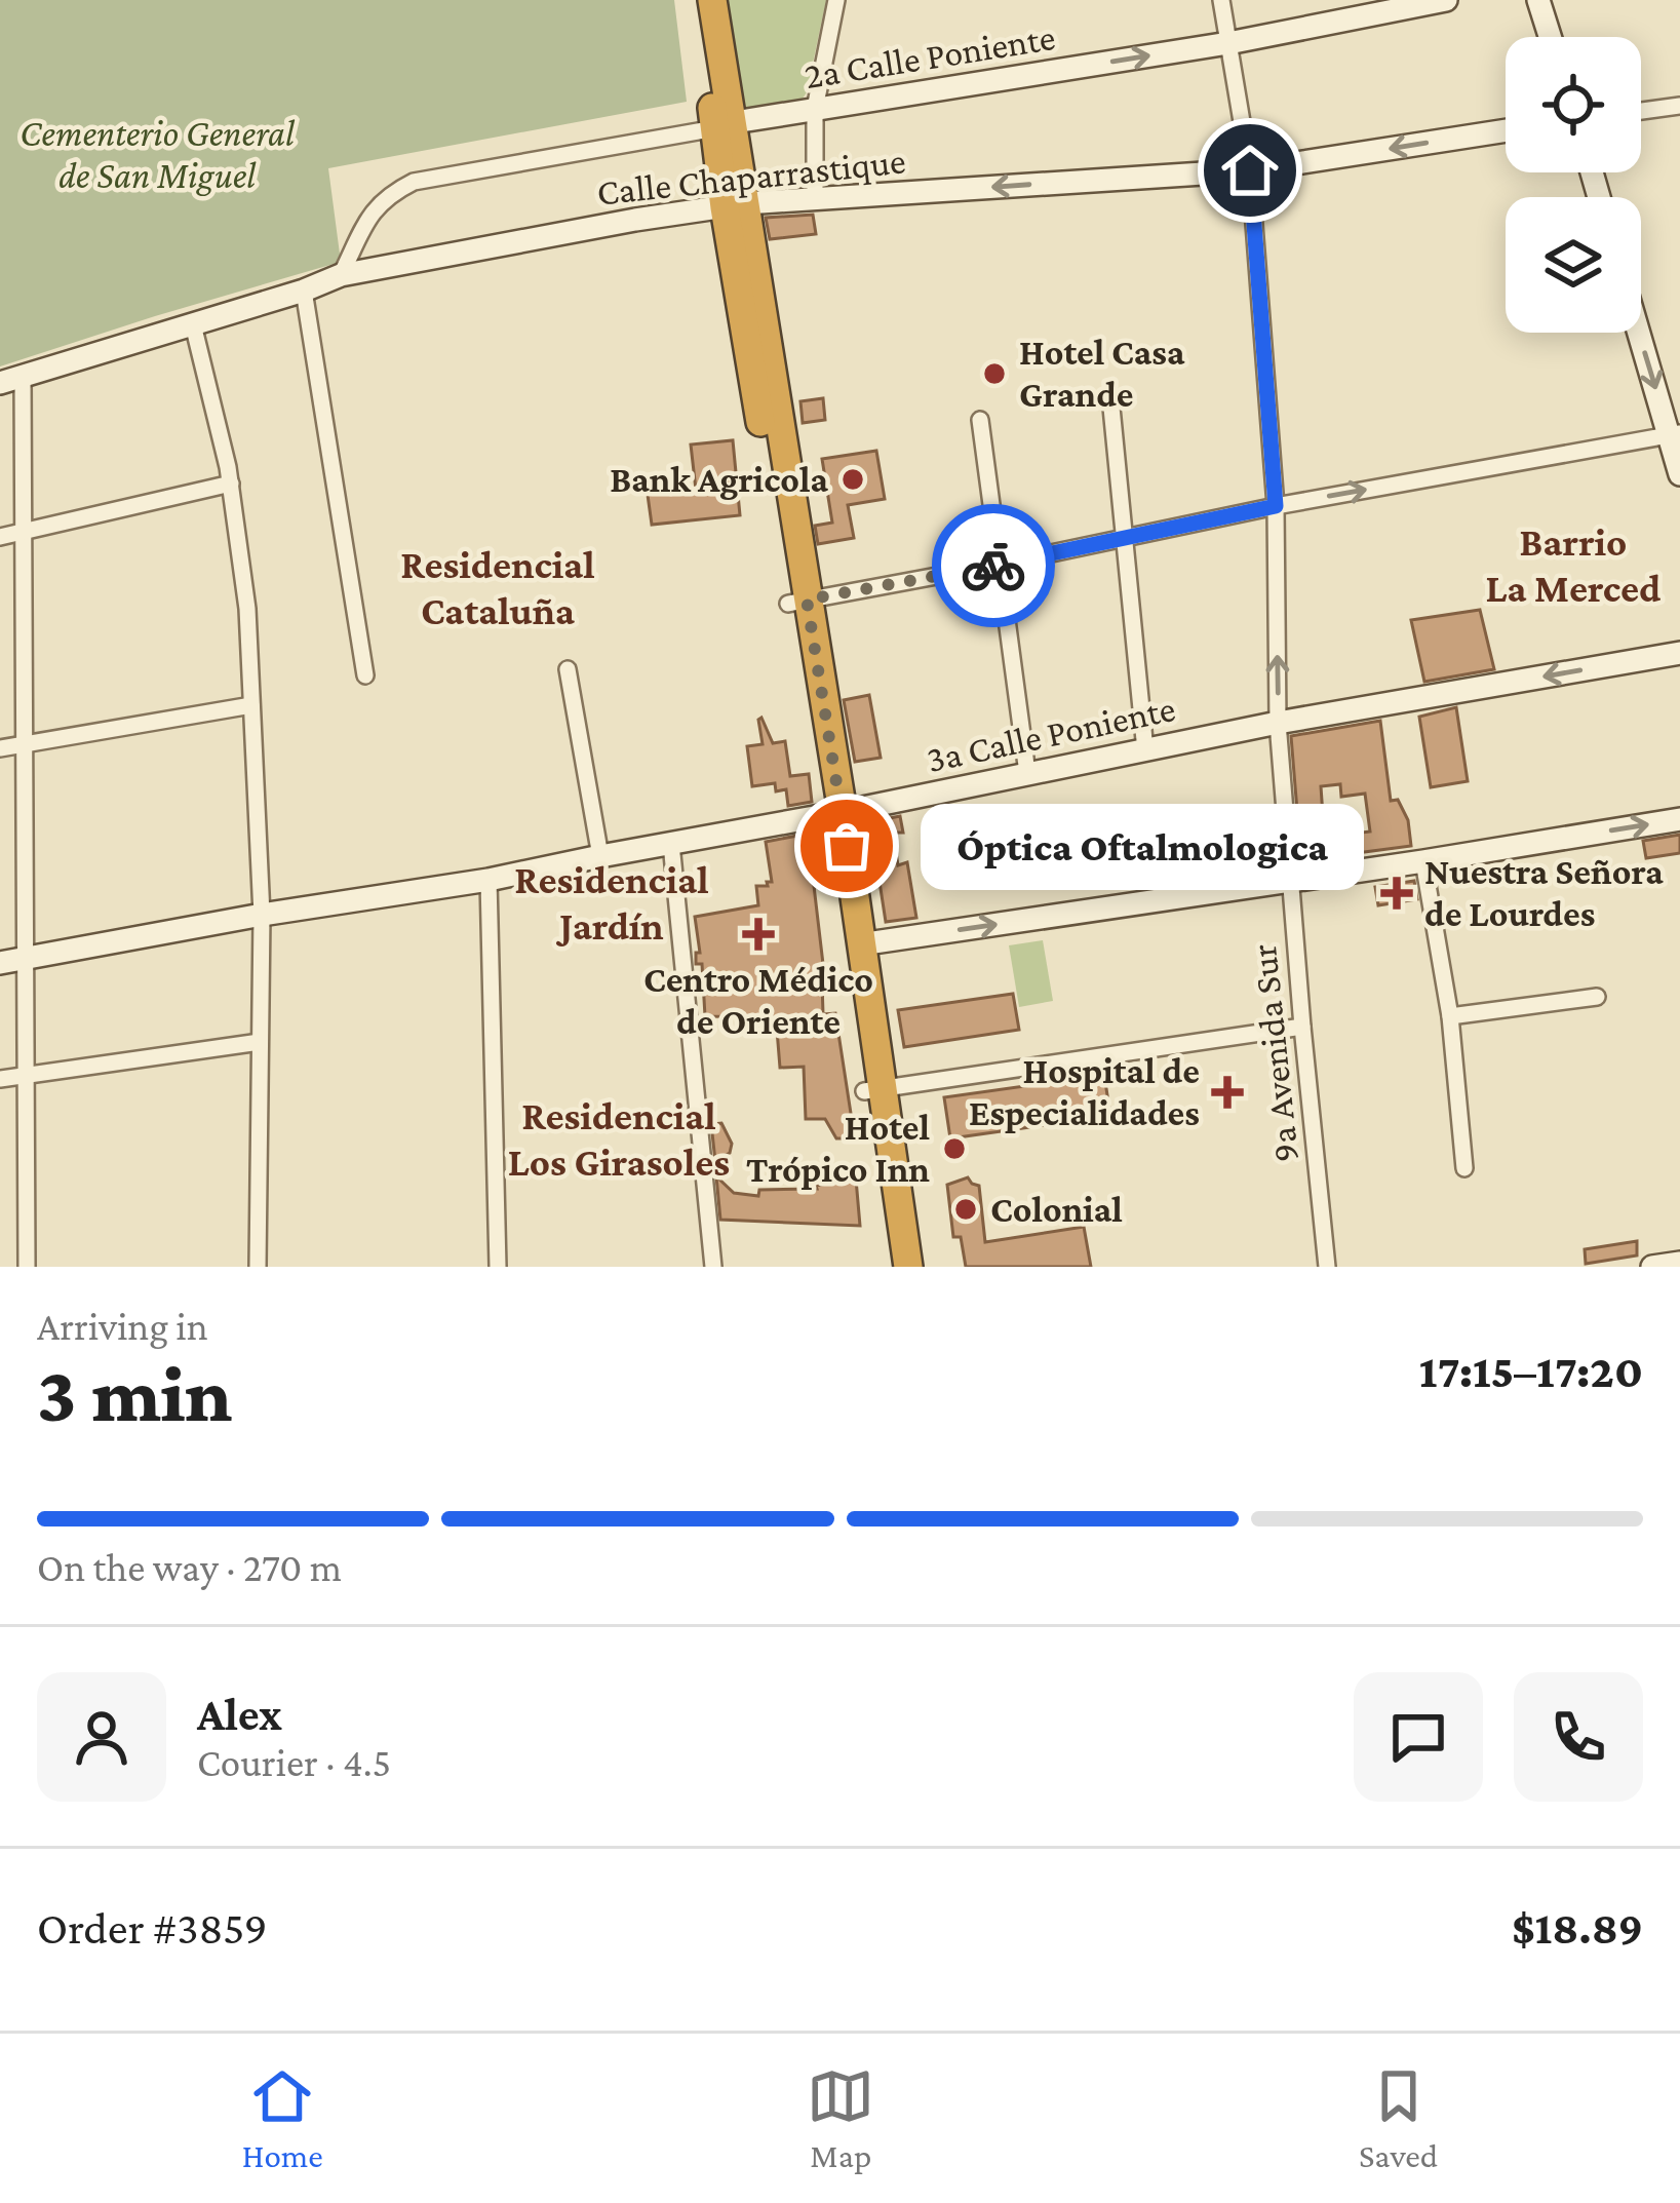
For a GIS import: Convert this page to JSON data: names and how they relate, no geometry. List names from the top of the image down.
{
  "streets": {
    "main road": ["2a Calle Poniente", "Calle Chaparrastique", "3a Calle Poniente"],
    "street": ["9a Avenida Sur"]
  },
  "crossings": [
    ["2a Calle Poniente", "Calle Chaparrastique"],
    ["2a Calle Poniente", "9a Avenida Sur"],
    ["Calle Chaparrastique", "9a Avenida Sur"],
    ["3a Calle Poniente", "9a Avenida Sur"]
  ],
  "one_way": ["2a Calle Poniente", "Calle Chaparrastique"],
  "districts": [
    "Barrio La Merced",
    "Residencial Cataluña",
    "Residencial Jardín",
    "Residencial Los Girasoles"
  ],
  "parks": ["Cementerio General de San Miguel"],
  "places": {
    "other": [
      "Hotel Casa Grande",
      "Bank Agricola",
      "Óptica Oftalmologica",
      "Hotel Trópico Inn",
      "Colonial"
    ],
    "health": ["Nuestra Señora de Lourdes", "Centro Médico de Oriente", "Hospital de Especialidades"]
  },
  "page": {
    "bubble": "Óptica Oftalmologica",
    "heading": ["3 min", "Arriving in", "17:15–17:20"],
    "panel": [
      "Alex",
      "Courier · 4.5",
      "Order #3859",
      "$18.89"
    ],
    "bar": "On the way · 270 m",
    "tabs": ["Home", "Map", "Saved"]
  }
}
